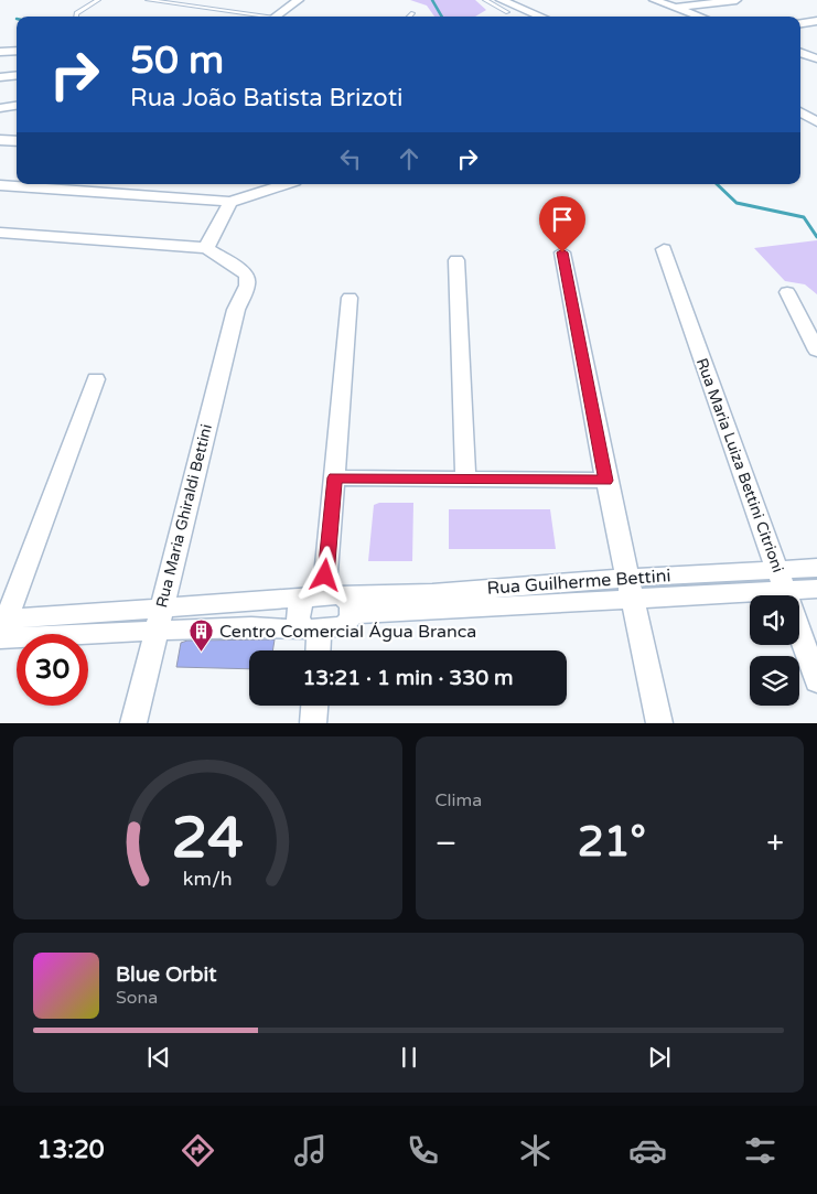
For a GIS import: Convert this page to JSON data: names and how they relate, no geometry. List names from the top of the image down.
{
  "streets": {
    "street": ["Rua Maria Luiza Bettini Citrioni", "Rua Maria Ghiraldi Bettini", "Rua Guilherme Bettini"]
  },
  "crossings": [
    ["Rua Maria Luiza Bettini Citrioni", "Rua Guilherme Bettini"],
    ["Rua Maria Ghiraldi Bettini", "Rua Guilherme Bettini"]
  ],
  "places": {
    "building": ["Centro Comercial Água Branca"]
  },
  "page": {
    "turn": ["50 m", "Rua João Batista Brizoti"],
    "limit": "30",
    "trip": "13:21 · 1 min · 330 m",
    "tile": "Clima",
    "heat": ["−", "21°", "+"],
    "song": ["Blue Orbit", "Sona"],
    "tabs": "13:20",
    "gauge": ["24", "km/h"]
  }
}
